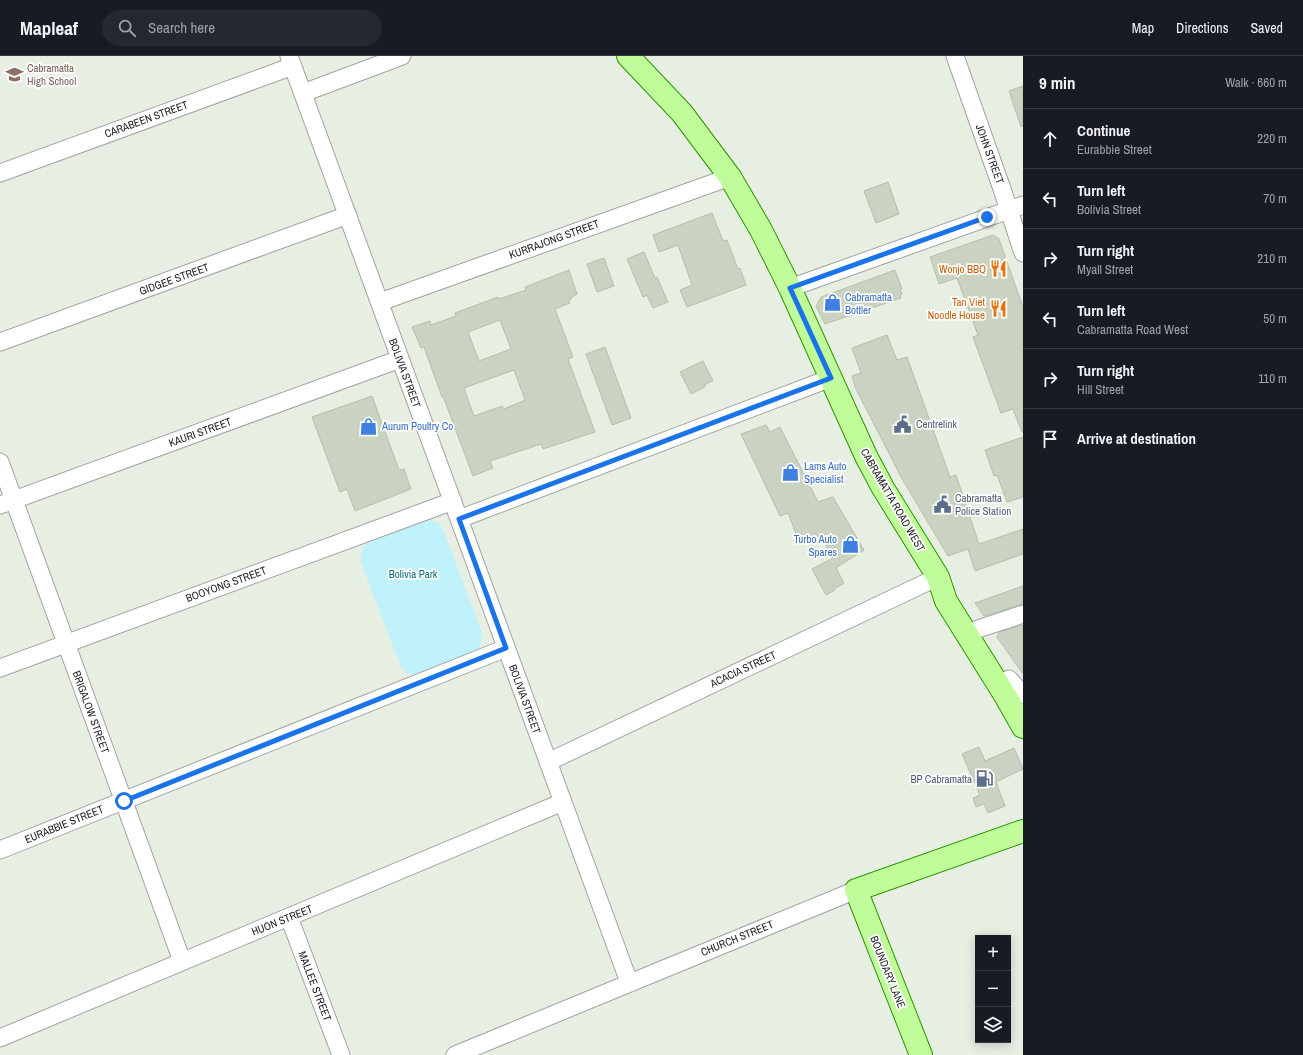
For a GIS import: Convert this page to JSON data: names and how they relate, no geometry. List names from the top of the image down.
{
  "streets": {
    "main road": ["CABRAMATTA ROAD WEST", "CHURCH STREET", "BOUNDARY LANE"],
    "street": [
      "CARABEEN STREET",
      "JOHN STREET",
      "KURRAJONG STREET",
      "GIDGEE STREET",
      "BOLIVIA STREET",
      "KAURI STREET",
      "BOOYONG STREET",
      "ACACIA STREET",
      "BRIGALOW STREET",
      "EURABBIE STREET",
      "HUON STREET",
      "MALLEE STREET"
    ]
  },
  "crossings": [
    ["CARABEEN STREET", "BOLIVIA STREET"],
    ["KURRAJONG STREET", "BOLIVIA STREET"],
    ["KURRAJONG STREET", "CABRAMATTA ROAD WEST"],
    ["GIDGEE STREET", "BOLIVIA STREET"],
    ["BOLIVIA STREET", "KAURI STREET"],
    ["BOLIVIA STREET", "BOOYONG STREET"],
    ["BOLIVIA STREET", "ACACIA STREET"],
    ["BOLIVIA STREET", "EURABBIE STREET"],
    ["BOLIVIA STREET", "HUON STREET"],
    ["BOLIVIA STREET", "CHURCH STREET"],
    ["KAURI STREET", "BRIGALOW STREET"],
    ["CABRAMATTA ROAD WEST", "ACACIA STREET"],
    ["BOOYONG STREET", "BRIGALOW STREET"],
    ["BRIGALOW STREET", "EURABBIE STREET"],
    ["BRIGALOW STREET", "HUON STREET"],
    ["HUON STREET", "MALLEE STREET"],
    ["CHURCH STREET", "BOUNDARY LANE"]
  ],
  "parks": ["Bolivia Park"],
  "places": {
    "school or university": ["Cabramatta High School"],
    "restaurant": ["Wonjo BBQ", "Tan Viet Noodle House"],
    "shop": [
      "Cabramatta Bottler",
      "Aurum Poultry Co",
      "Lams Auto Specialist",
      "Turbo Auto Spares"
    ],
    "public building": ["Centrelink", "Cabramatta Police Station"],
    "fuel station": ["BP Cabramatta"]
  },
  "page": {
    "header": "Mapleaf",
    "search": "Search here",
    "nav": ["Map", "Directions", "Saved"],
    "heading": ["9 min", "Walk · 660 m"],
    "list": [
      ["Continue", "Eurabbie Street", "220 m"],
      ["Turn left", "Bolivia Street", "70 m"],
      ["Turn right", "Myall Street", "210 m"],
      ["Turn left", "Cabramatta Road West", "50 m"],
      ["Turn right", "Hill Street", "110 m"],
      "Arrive at destination"
    ],
    "map_buttons": ["+", "−"]
  }
}
